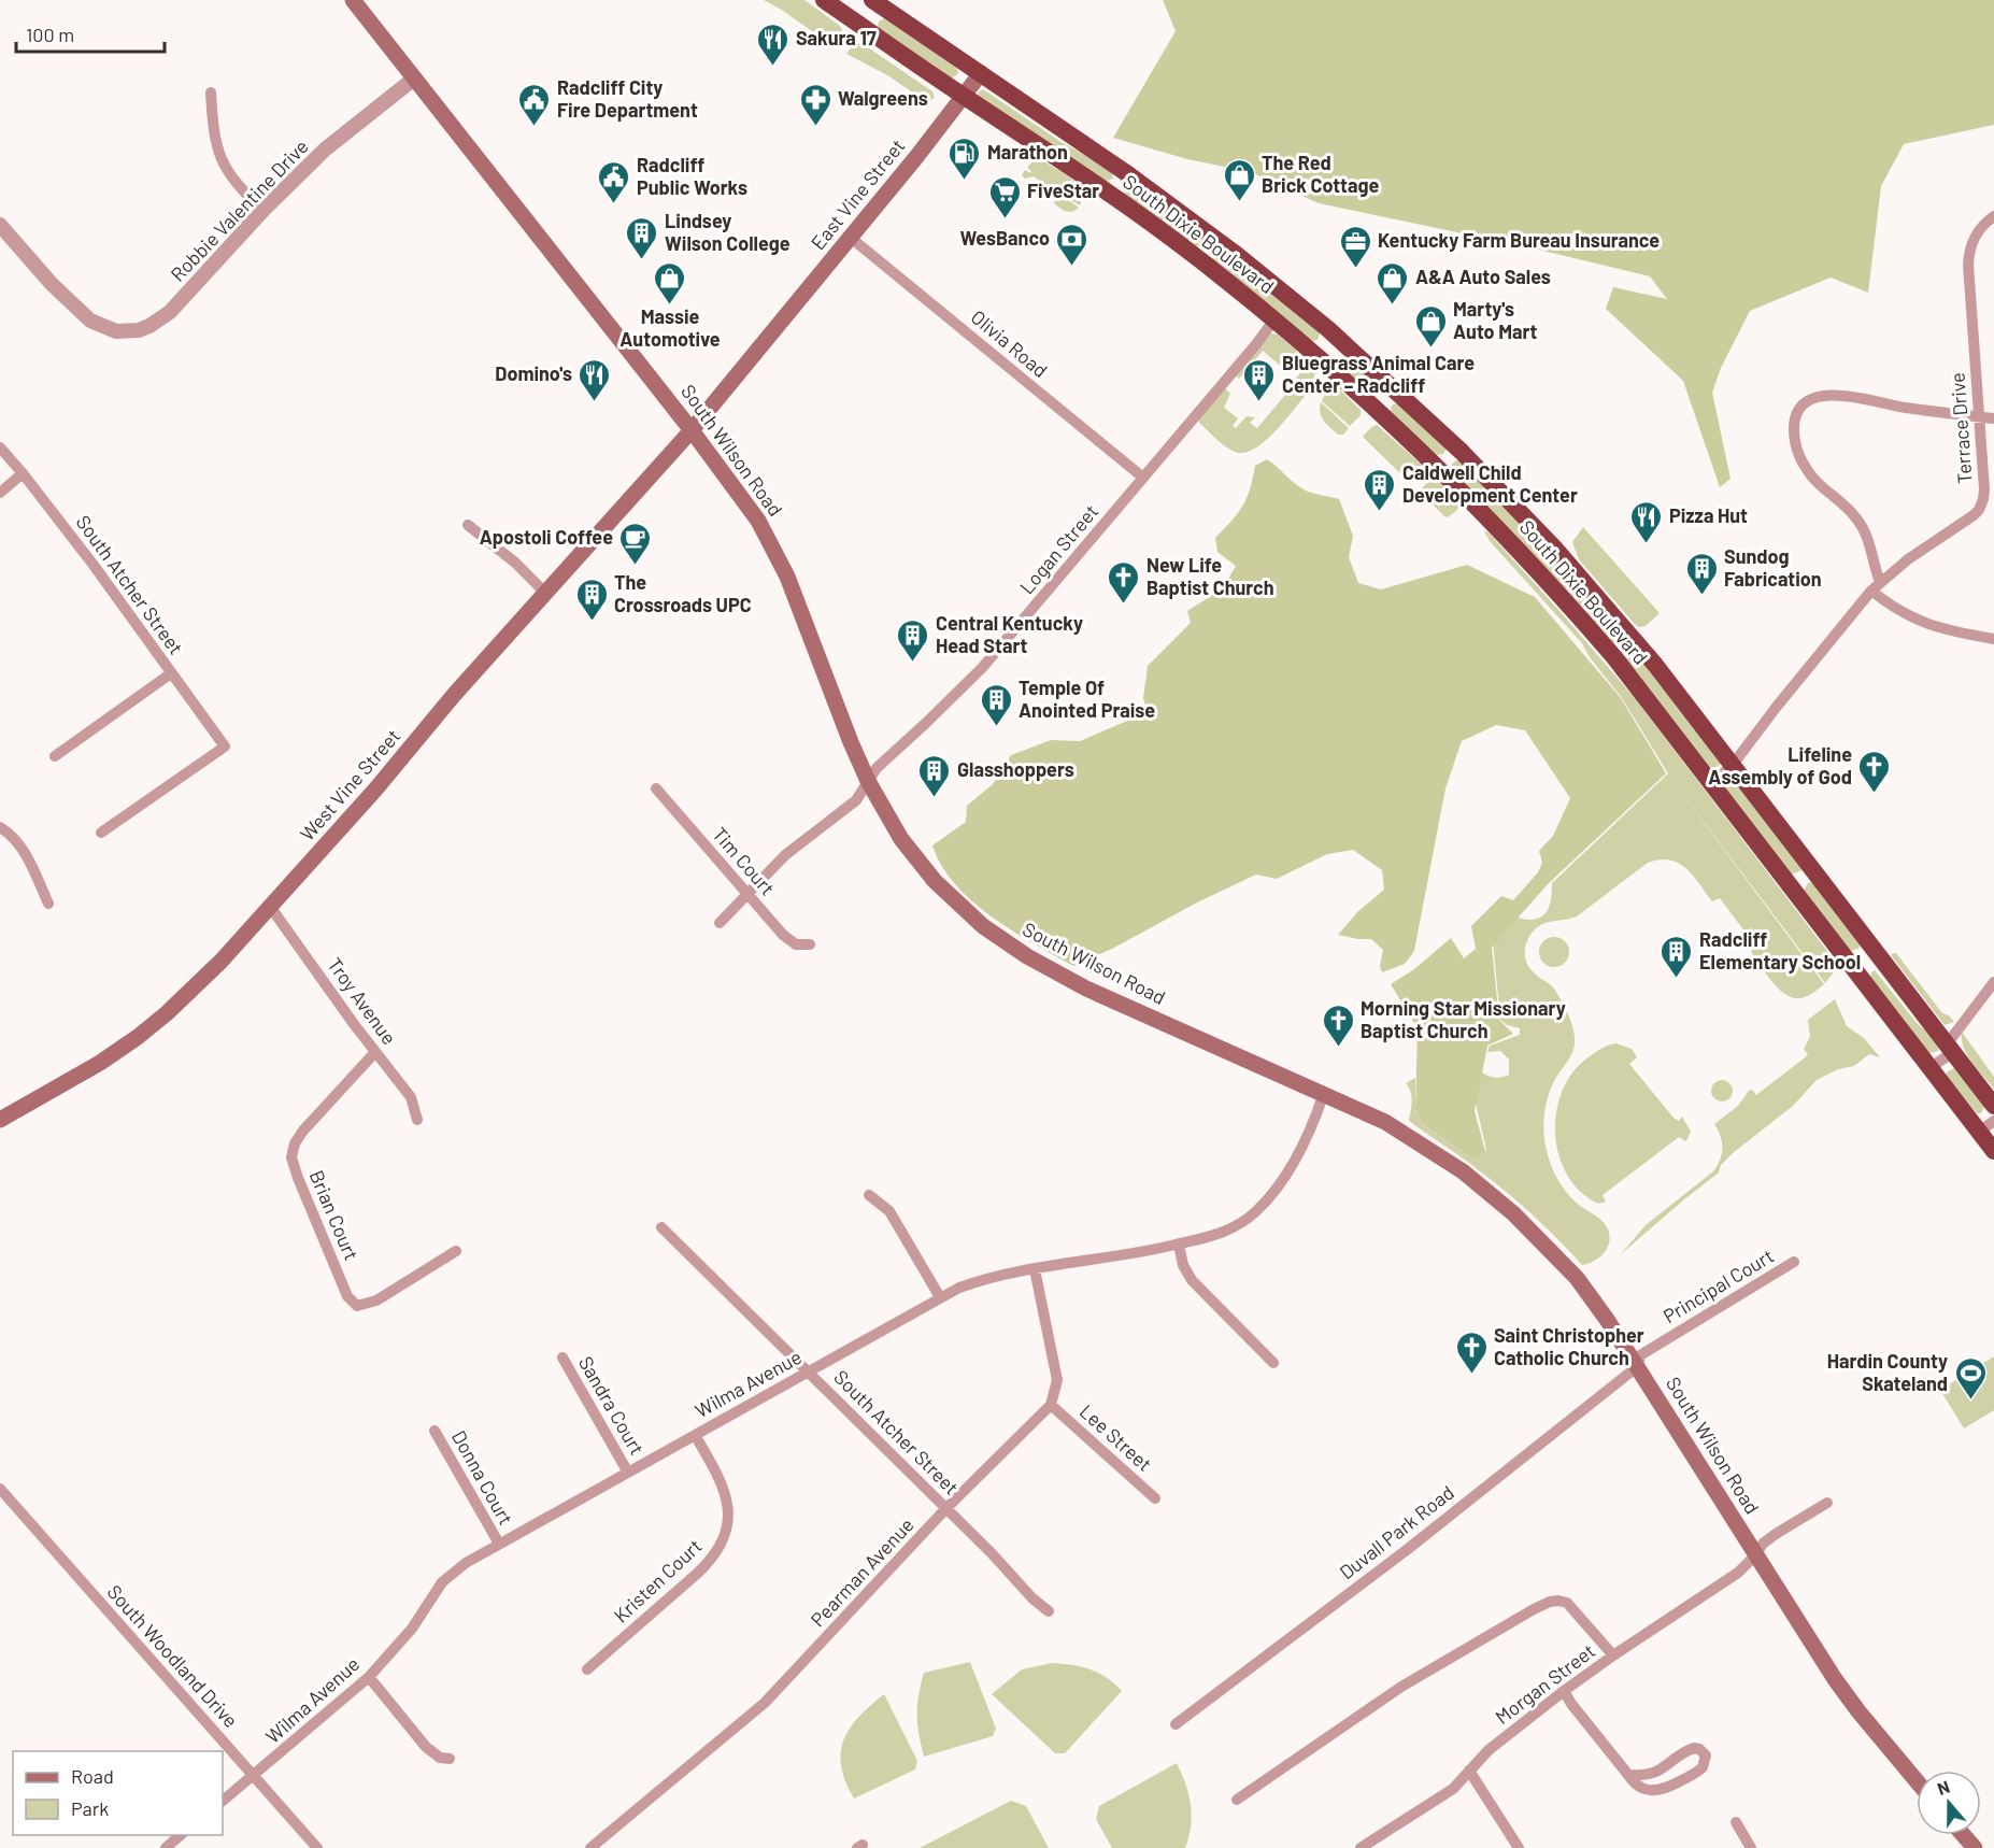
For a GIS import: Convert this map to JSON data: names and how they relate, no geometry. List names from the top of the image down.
{
  "streets": {
    "highway": ["South Dixie Boulevard"],
    "main road": ["East Vine Street", "South Wilson Road", "West Vine Street"],
    "street": [
      "Robbie Valentine Drive",
      "Olivia Road",
      "Terrace Drive",
      "Logan Street",
      "South Atcher Street",
      "Tim Court",
      "Troy Avenue",
      "Brian Court",
      "Principal Court",
      "Wilma Avenue",
      "Sandra Court",
      "Lee Street",
      "Donna Court",
      "Duvall Park Road",
      "Pearman Avenue",
      "Kristen Court",
      "South Woodland Drive",
      "Morgan Street"
    ]
  },
  "crossings": [
    ["East Vine Street", "South Dixie Boulevard"],
    ["East Vine Street", "Olivia Road"],
    ["East Vine Street", "South Wilson Road"],
    ["East Vine Street", "West Vine Street"],
    ["Robbie Valentine Drive", "South Wilson Road"],
    ["South Dixie Boulevard", "Terrace Drive"],
    ["South Dixie Boulevard", "Logan Street"],
    ["Olivia Road", "Logan Street"],
    ["South Wilson Road", "Logan Street"],
    ["South Wilson Road", "West Vine Street"],
    ["South Wilson Road", "Principal Court"],
    ["South Wilson Road", "Wilma Avenue"],
    ["South Wilson Road", "Duvall Park Road"],
    ["South Wilson Road", "Morgan Street"],
    ["Logan Street", "Tim Court"],
    ["South Atcher Street", "Wilma Avenue"],
    ["South Atcher Street", "Pearman Avenue"],
    ["West Vine Street", "Troy Avenue"],
    ["Troy Avenue", "Brian Court"],
    ["Principal Court", "Duvall Park Road"],
    ["Wilma Avenue", "Sandra Court"],
    ["Wilma Avenue", "Donna Court"],
    ["Wilma Avenue", "Kristen Court"],
    ["Wilma Avenue", "South Woodland Drive"],
    ["Lee Street", "Pearman Avenue"]
  ],
  "places": {
    "restaurant": ["Sakura 17", "Domino's", "Pizza Hut"],
    "public building": ["Radcliff City Fire Department", "Radcliff Public Works"],
    "pharmacy": ["Walgreens"],
    "fuel station": ["Marathon"],
    "shop": [
      "The Red Brick Cottage",
      "Massie Automotive",
      "A&A Auto Sales",
      "Marty's Auto Mart"
    ],
    "supermarket": ["FiveStar"],
    "building": [
      "Lindsey Wilson College",
      "Bluegrass Animal Care Center – Radcliff",
      "Caldwell Child Development Center",
      "Sundog Fabrication",
      "The Crossroads UPC",
      "Central Kentucky Head Start",
      "Temple Of Anointed Praise",
      "Glasshoppers",
      "Radcliff Elementary School"
    ],
    "bank": ["WesBanco"],
    "office": ["Kentucky Farm Bureau Insurance"],
    "cafe": ["Apostoli Coffee"],
    "church": [
      "New Life Baptist Church",
      "Lifeline Assembly of God",
      "Morning Star Missionary Baptist Church",
      "Saint Christopher Catholic Church"
    ],
    "sports": ["Hardin County Skateland"]
  },
  "legend": ["Road", "Park"],
  "scale_bar": "100 m",
  "north": "top"
}
